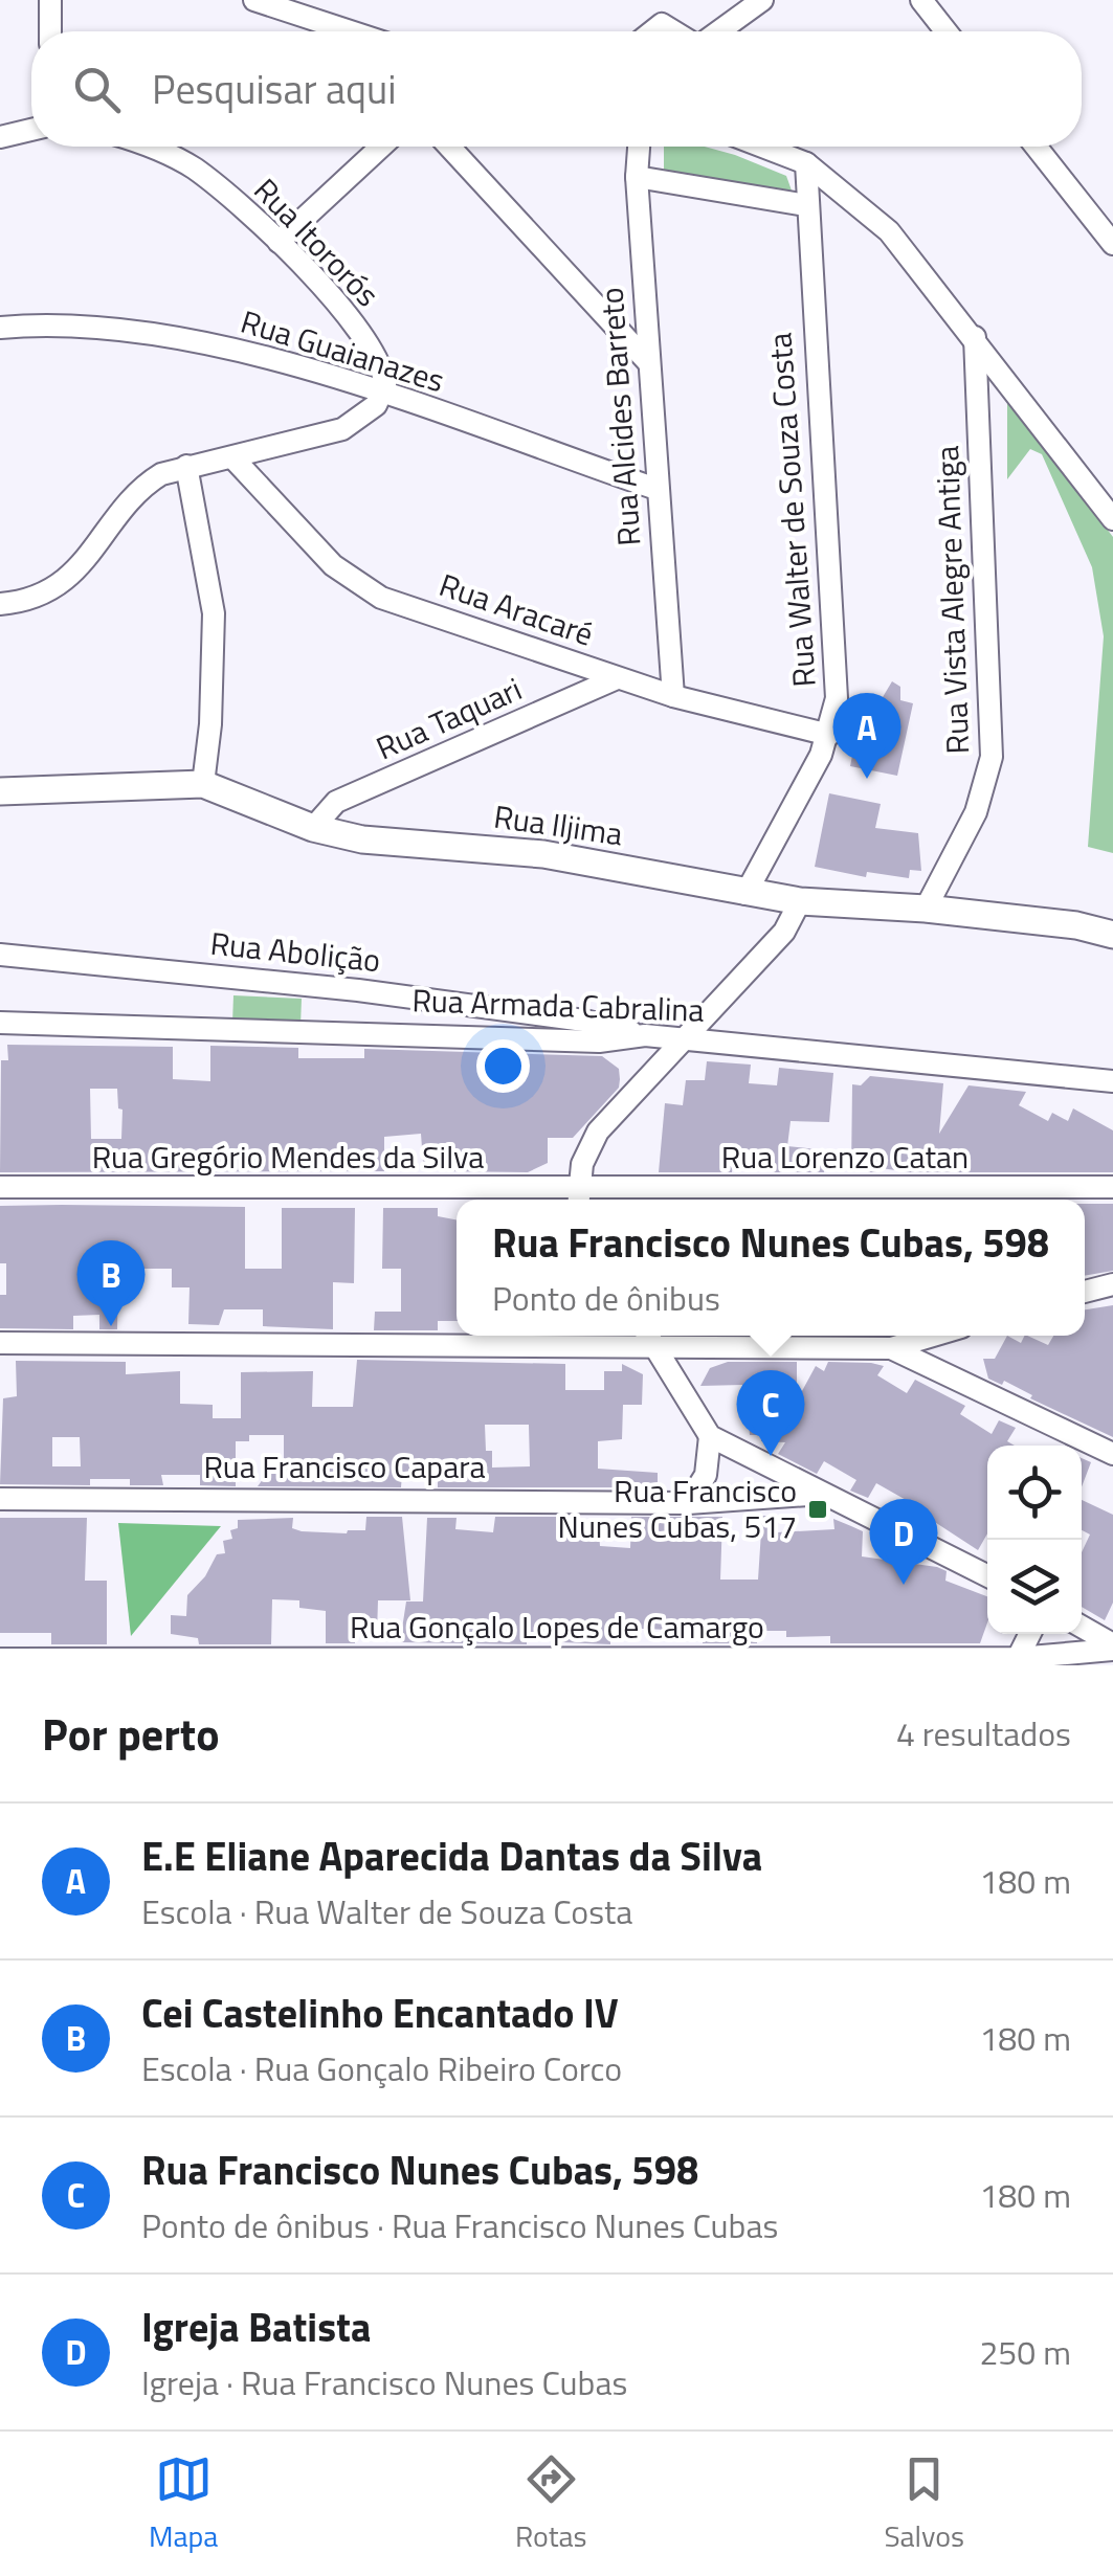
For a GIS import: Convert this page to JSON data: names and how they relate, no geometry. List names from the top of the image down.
{
  "streets": {
    "main road": ["Rua Iljima"],
    "street": [
      "Rua Itororós",
      "Rua Guaianazes",
      "Rua Alcides Barreto",
      "Rua Walter de Souza Costa",
      "Rua Vista Alegre Antiga",
      "Rua Aracaré",
      "Rua Taquari",
      "Rua Abolição",
      "Rua Armada Cabralina",
      "Rua Gregório Mendes da Silva",
      "Rua Lorenzo Catan",
      "Rua Francisco Capara",
      "Rua Gonçalo Lopes de Camargo"
    ]
  },
  "crossings": [
    ["Rua Itororós", "Rua Guaianazes"],
    ["Rua Guaianazes", "Rua Alcides Barreto"],
    ["Rua Alcides Barreto", "Rua Aracaré"],
    ["Rua Walter de Souza Costa", "Rua Aracaré"],
    ["Rua Walter de Souza Costa", "Rua Iljima"],
    ["Rua Vista Alegre Antiga", "Rua Iljima"],
    ["Rua Aracaré", "Rua Taquari"],
    ["Rua Taquari", "Rua Iljima"],
    ["Rua Abolição", "Rua Armada Cabralina"],
    ["Rua Gregório Mendes da Silva", "Rua Lorenzo Catan"]
  ],
  "places": {
    "transit": ["Rua Francisco Nunes Cubas, 517"]
  },
  "page": {
    "search": "Pesquisar aqui",
    "pins": [
      "A",
      "B",
      "C",
      "D"
    ],
    "popup": ["Rua Francisco Nunes Cubas, 598", "Ponto de ônibus"],
    "heading": ["Por perto", "4 resultados"],
    "list": [
      {
        "mark": "A",
        "name": "E.E Eliane Aparecida Dantas da Silva",
        "note": "Escola · Rua Walter de Souza Costa",
        "value": "180 m"
      },
      {
        "mark": "B",
        "name": "Cei Castelinho Encantado IV",
        "note": "Escola · Rua Gonçalo Ribeiro Corco",
        "value": "180 m"
      },
      {
        "mark": "C",
        "name": "Rua Francisco Nunes Cubas, 598",
        "note": "Ponto de ônibus · Rua Francisco Nunes Cubas",
        "value": "180 m"
      },
      {
        "mark": "D",
        "name": "Igreja Batista",
        "note": "Igreja · Rua Francisco Nunes Cubas",
        "value": "250 m"
      }
    ],
    "nav": ["Mapa", "Rotas", "Salvos"]
  }
}
